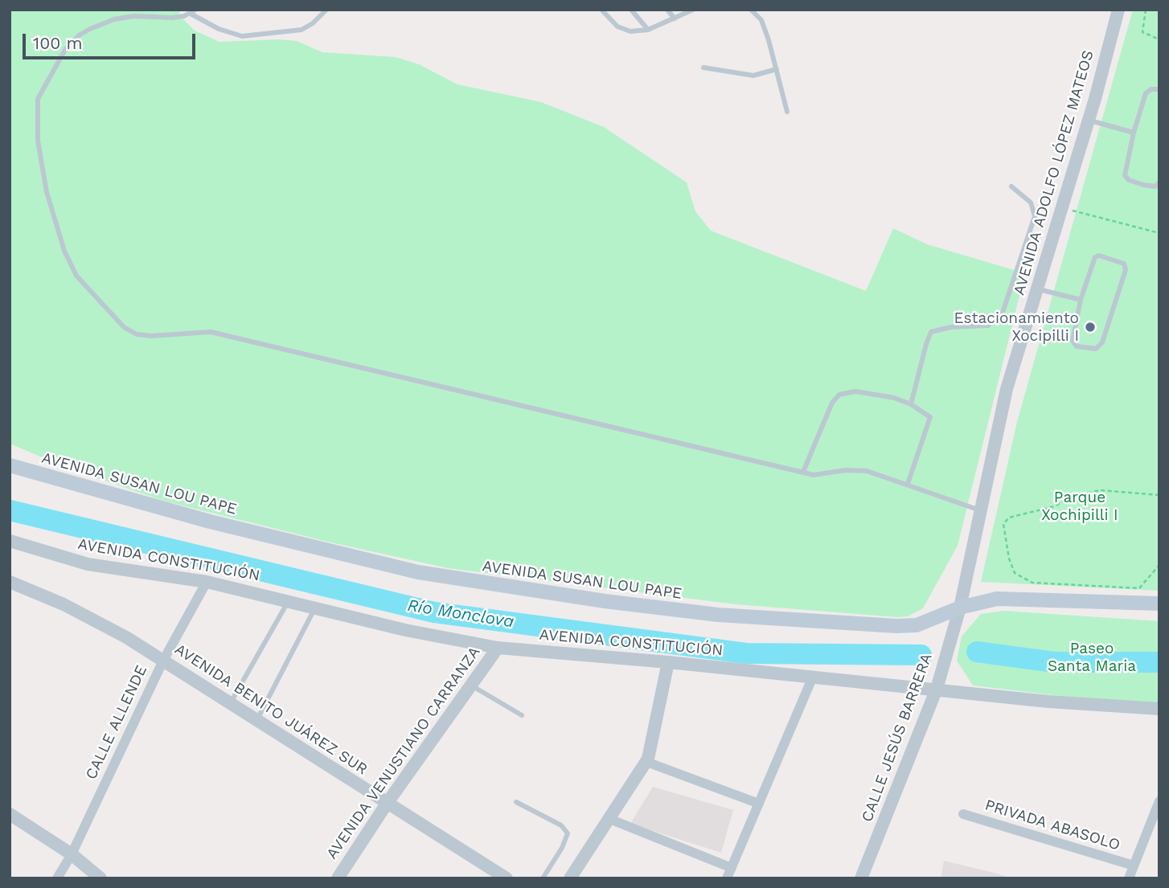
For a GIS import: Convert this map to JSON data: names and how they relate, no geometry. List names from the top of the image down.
{
  "streets": {
    "main road": ["AVENIDA SUSAN LOU PAPE"],
    "street": [
      "AVENIDA ADOLFO LÓPEZ MATEOS",
      "AVENIDA CONSTITUCIÓN",
      "AVENIDA BENITO JUÁREZ SUR",
      "CALLE ALLENDE",
      "CALLE JESÚS BARRERA",
      "AVENIDA VENUSTIANO CARRANZA",
      "PRIVADA ABASOLO"
    ]
  },
  "crossings": [
    ["AVENIDA ADOLFO LÓPEZ MATEOS", "AVENIDA SUSAN LOU PAPE"],
    ["AVENIDA ADOLFO LÓPEZ MATEOS", "CALLE JESÚS BARRERA"],
    ["AVENIDA SUSAN LOU PAPE", "CALLE JESÚS BARRERA"],
    ["AVENIDA CONSTITUCIÓN", "CALLE ALLENDE"],
    ["AVENIDA CONSTITUCIÓN", "CALLE JESÚS BARRERA"],
    ["AVENIDA CONSTITUCIÓN", "AVENIDA VENUSTIANO CARRANZA"],
    ["AVENIDA BENITO JUÁREZ SUR", "CALLE ALLENDE"],
    ["AVENIDA BENITO JUÁREZ SUR", "AVENIDA VENUSTIANO CARRANZA"]
  ],
  "water": ["Río Monclova"],
  "parks": ["Parque Xochipilli I", "Paseo Santa Maria"],
  "places": ["Estacionamiento Xocipilli I"],
  "scale_bar": "100 m"
}
